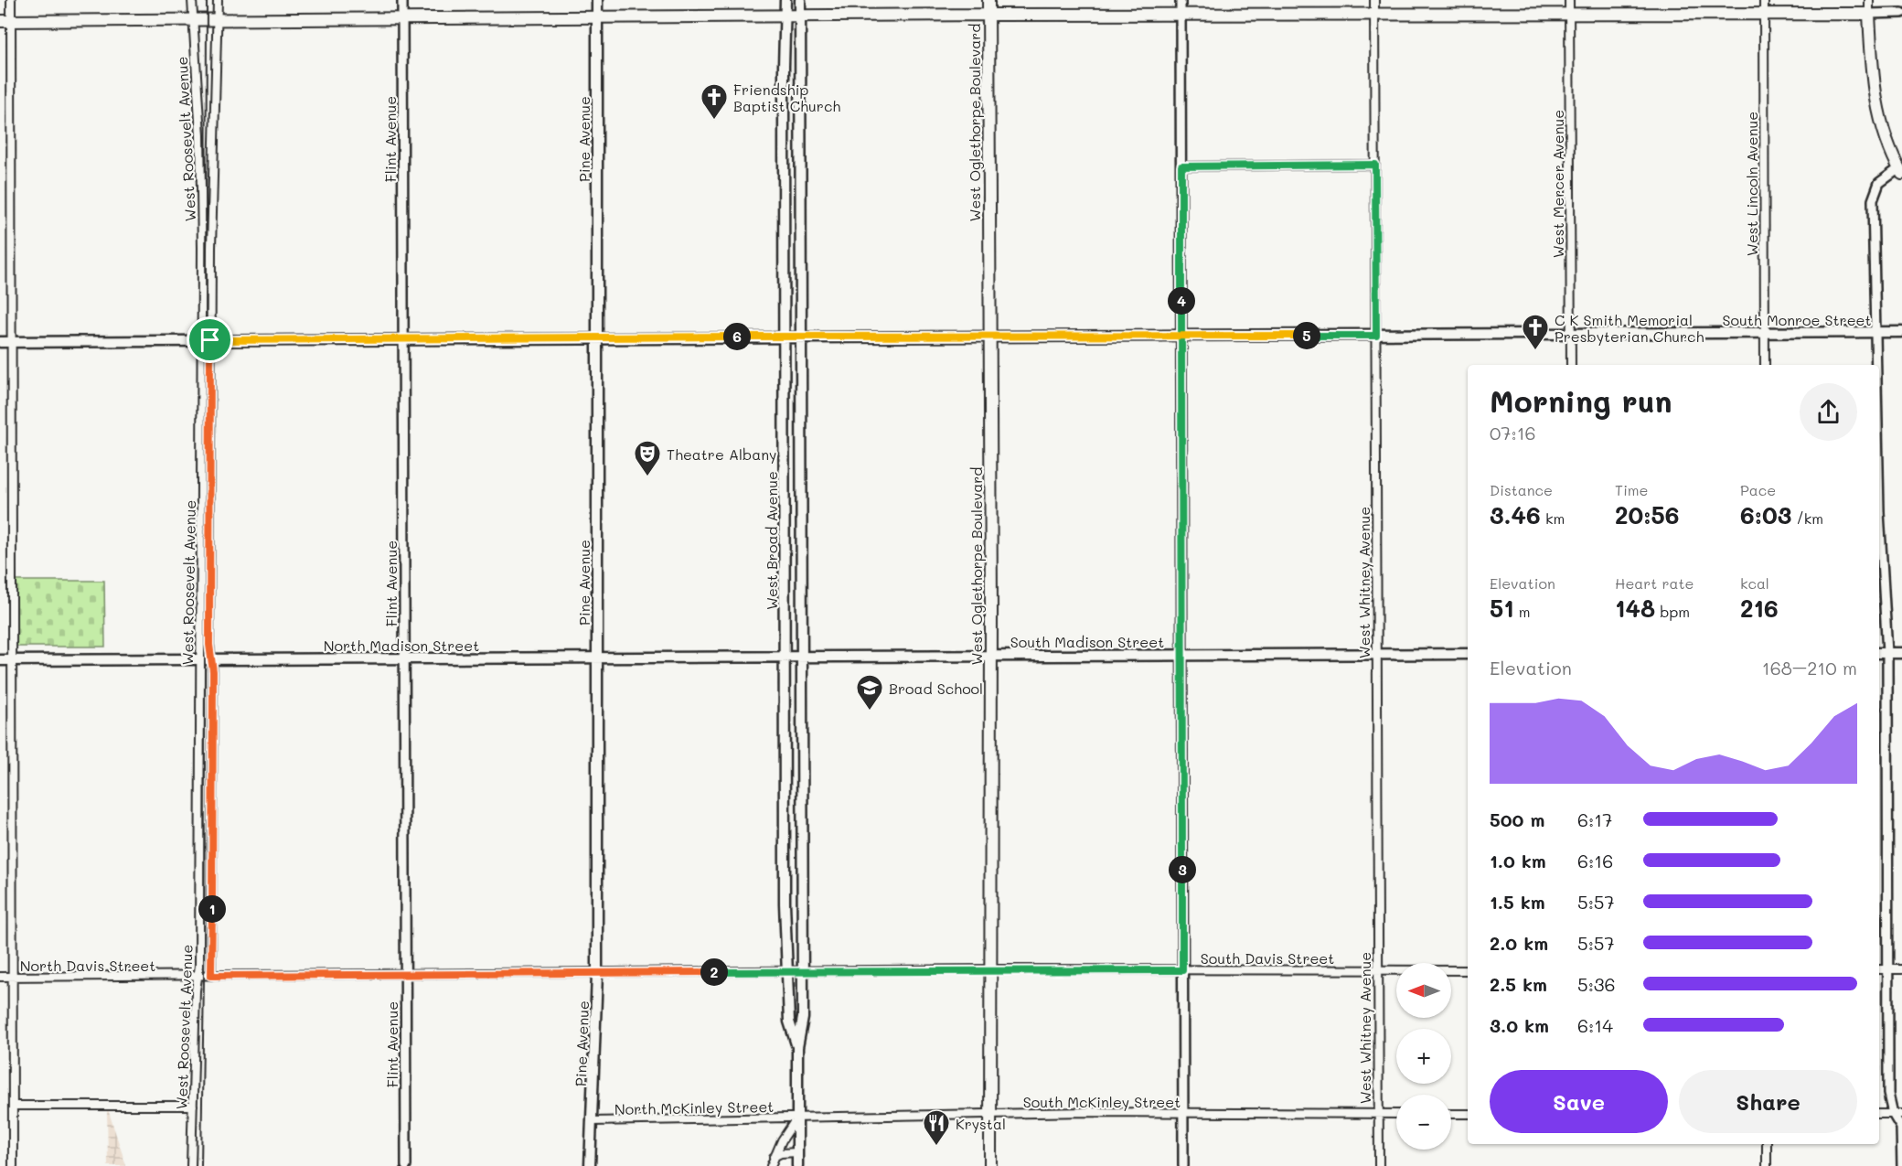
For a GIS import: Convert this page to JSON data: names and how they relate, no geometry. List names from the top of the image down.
{
  "streets": {
    "main road": [
      "West Oglethorpe Boulevard",
      "Pine Avenue",
      "South Monroe Street",
      "West Broad Avenue",
      "South Madison Street",
      "North Madison Street"
    ],
    "street": [
      "West Roosevelt Avenue",
      "Flint Avenue",
      "West Mercer Avenue",
      "West Lincoln Avenue",
      "West Whitney Avenue",
      "South Davis Street",
      "North Davis Street",
      "South McKinley Street",
      "North McKinley Street"
    ]
  },
  "crossings": [
    ["West Oglethorpe Boulevard", "South Monroe Street"],
    ["West Oglethorpe Boulevard", "South Madison Street"],
    ["West Oglethorpe Boulevard", "South Davis Street"],
    ["West Oglethorpe Boulevard", "South McKinley Street"],
    ["West Roosevelt Avenue", "South Monroe Street"],
    ["West Roosevelt Avenue", "North Madison Street"],
    ["West Roosevelt Avenue", "North Davis Street"],
    ["Flint Avenue", "South Monroe Street"],
    ["Flint Avenue", "North Madison Street"],
    ["Flint Avenue", "North Davis Street"],
    ["Pine Avenue", "South Monroe Street"],
    ["Pine Avenue", "North Madison Street"],
    ["Pine Avenue", "North Davis Street"],
    ["Pine Avenue", "North McKinley Street"],
    ["West Mercer Avenue", "South Monroe Street"],
    ["West Lincoln Avenue", "South Monroe Street"],
    ["South Monroe Street", "West Broad Avenue"],
    ["South Monroe Street", "West Whitney Avenue"],
    ["West Broad Avenue", "South Madison Street"],
    ["West Broad Avenue", "North Madison Street"],
    ["West Broad Avenue", "South Davis Street"],
    ["West Broad Avenue", "North Davis Street"],
    ["West Broad Avenue", "South McKinley Street"],
    ["West Broad Avenue", "North McKinley Street"],
    ["West Whitney Avenue", "South Madison Street"],
    ["West Whitney Avenue", "South Davis Street"],
    ["West Whitney Avenue", "South McKinley Street"],
    ["South Madison Street", "North Madison Street"],
    ["South Davis Street", "North Davis Street"],
    ["South McKinley Street", "North McKinley Street"]
  ],
  "places": {
    "church": ["Friendship Baptist Church", "C K Smith Memorial Presbyterian Church"],
    "theatre": ["Theatre Albany"],
    "school or university": ["Broad School"],
    "restaurant": ["Krystal"]
  },
  "north": "left",
  "page": {
    "pins": [
      "4",
      "5",
      "6",
      "3",
      "1",
      "2"
    ],
    "heading": ["Morning run", "07:16"],
    "stats": [
      ["Distance", "3.46 km"],
      ["Time", "20:56"],
      ["Pace", "6:03 /km"],
      ["Elevation", "51 m"],
      ["Heart rate", "148 bpm"],
      ["kcal", "216"]
    ],
    "chart": ["Elevation", "168–210 m"],
    "list": [
      {
        "name": "500 m",
        "note": "6:17"
      },
      {
        "name": "1.0 km",
        "note": "6:16"
      },
      {
        "name": "1.5 km",
        "note": "5:57"
      },
      {
        "name": "2.0 km",
        "note": "5:57"
      },
      {
        "name": "2.5 km",
        "note": "5:36"
      },
      {
        "name": "3.0 km",
        "note": "6:14"
      }
    ],
    "map_buttons": ["+", "−"],
    "buttons": ["Save", "Share"]
  }
}
